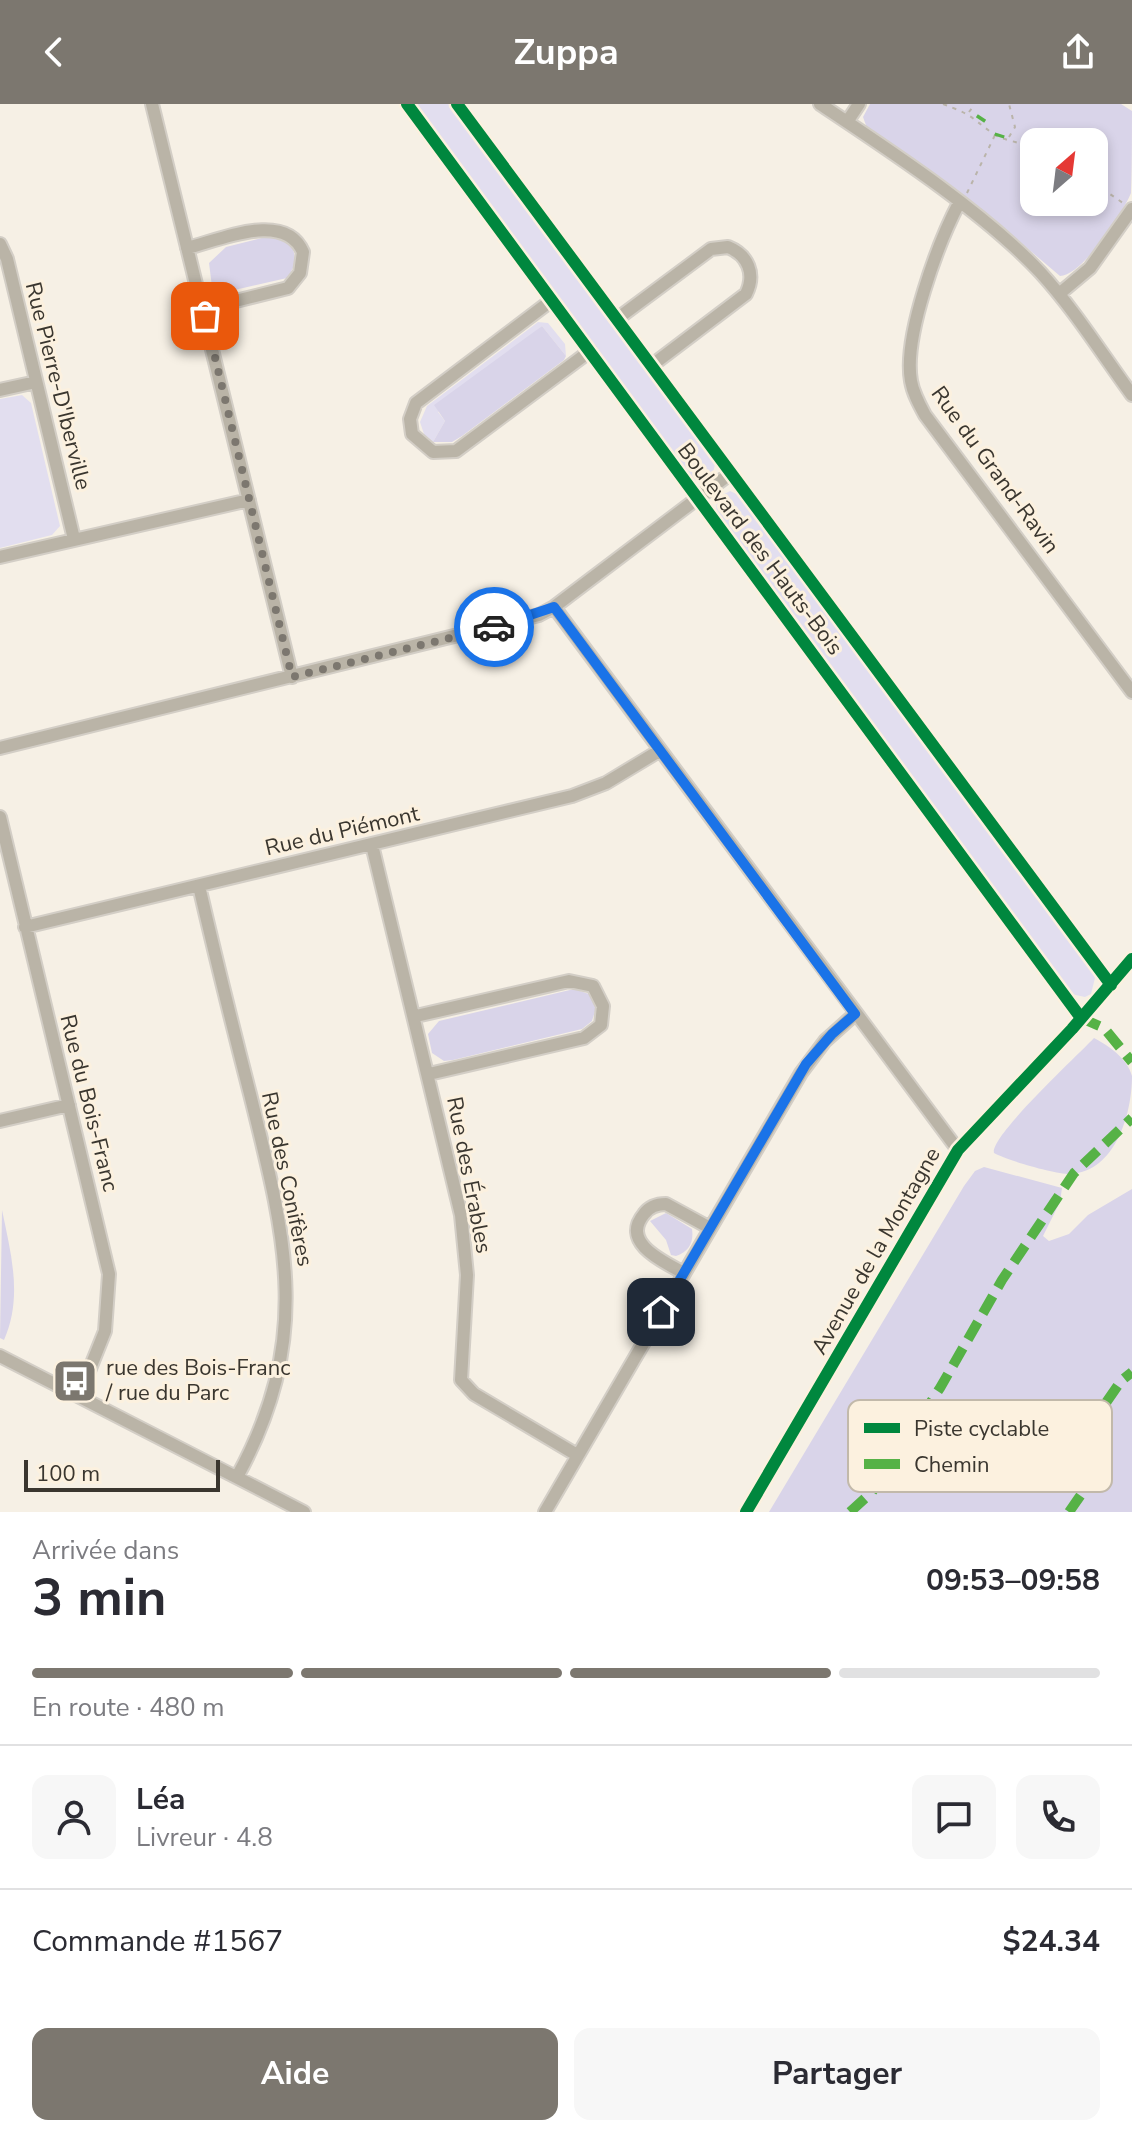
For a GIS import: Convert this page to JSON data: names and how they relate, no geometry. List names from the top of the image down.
{
  "streets": {
    "street": [
      "Rue Pierre-D'Iberville",
      "Rue du Grand-Ravin",
      "Boulevard des Hauts-Bois",
      "Rue du Piémont",
      "Rue du Bois-Franc",
      "Rue des Érables",
      "Rue des Conifères",
      "Avenue de la Montagne"
    ]
  },
  "crossings": [
    ["Boulevard des Hauts-Bois", "Avenue de la Montagne"],
    ["Rue du Piémont", "Rue du Bois-Franc"],
    ["Rue du Piémont", "Rue des Érables"],
    ["Rue du Piémont", "Rue des Conifères"]
  ],
  "places": {
    "bus stop": ["rue des Bois-Franc / rue du Parc"]
  },
  "legend": ["Piste cyclable", "Chemin"],
  "scale_bar": "100 m",
  "north": "top right",
  "page": {
    "header": "Zuppa",
    "scale": "100 m",
    "heading": ["3 min", "Arrivée dans", "09:53–09:58"],
    "panel": [
      "Léa",
      "Livreur · 4.8",
      "Commande #1567",
      "$24.34"
    ],
    "bar": "En route · 480 m",
    "buttons": ["Aide", "Partager"]
  }
}
